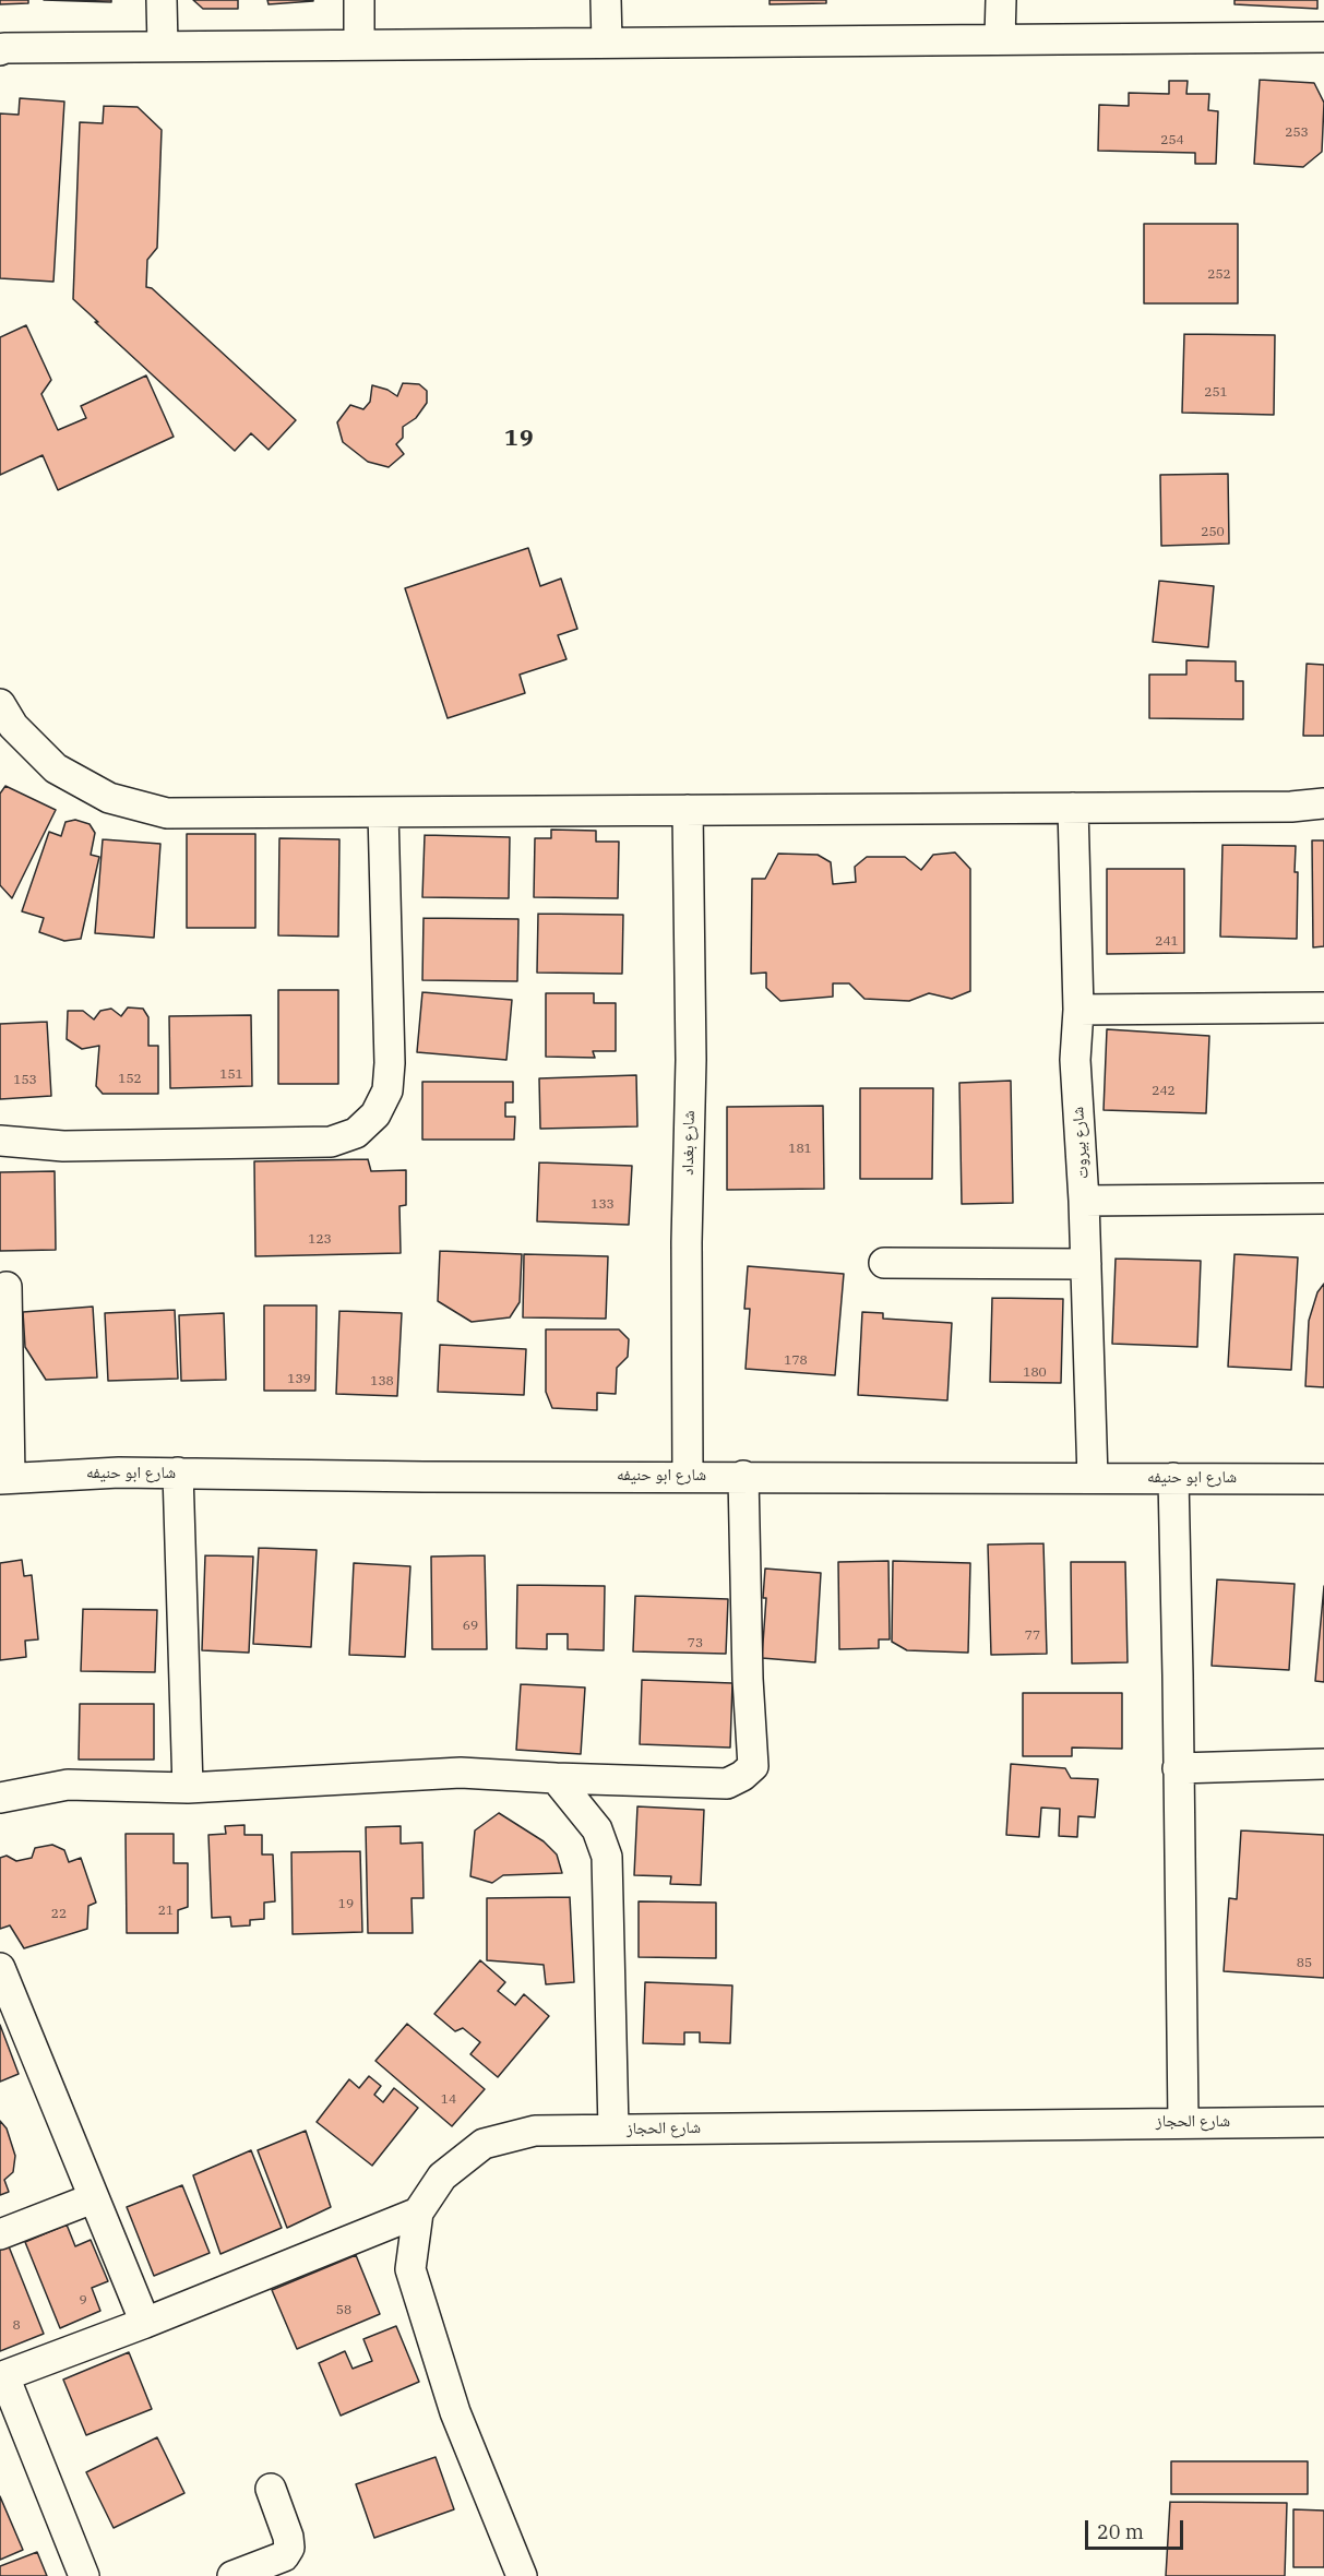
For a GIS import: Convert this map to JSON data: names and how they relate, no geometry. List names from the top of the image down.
{
  "streets": {
    "street": [
      "شارع بغداد",
      "شارع بيروت",
      "شارع ابو حنيفه",
      "شارع الحجاز"
    ]
  },
  "crossings": [
    ["شارع بغداد", "شارع ابو حنيفه"],
    ["شارع بيروت", "شارع ابو حنيفه"]
  ],
  "districts": ["19"],
  "house_numbers": [
    "253",
    "254",
    "252",
    "251",
    "250",
    "241",
    "151",
    "152",
    "153",
    "242",
    "181",
    "133",
    "123",
    "178",
    "180",
    "139",
    "138",
    "69",
    "77",
    "73",
    "19",
    "21",
    "22",
    "85",
    "14",
    "9",
    "58",
    "8"
  ],
  "scale_bar": "20 m"
}
